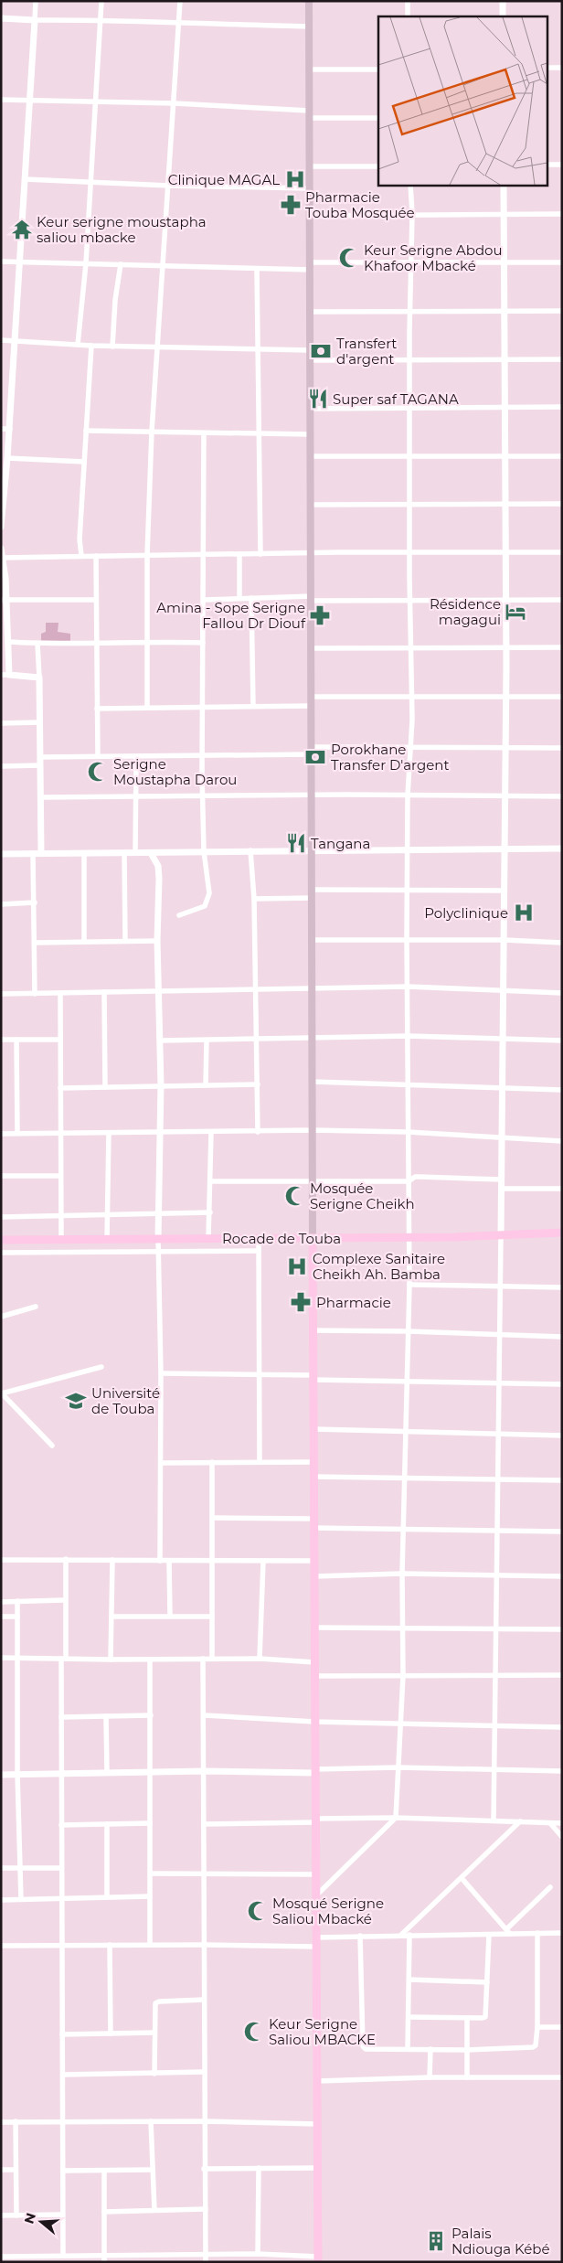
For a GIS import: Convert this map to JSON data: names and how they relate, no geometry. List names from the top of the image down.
{
  "streets": {
    "main road": ["Rocade de Touba"]
  },
  "places": {
    "hospital": ["Clinique MAGAL", "Polyclinique", "Complexe Sanitaire Cheikh Ah. Bamba"],
    "pharmacy": ["Pharmacie Touba Mosquée", "Amina - Sope Serigne Fallou Dr Diouf", "Pharmacie"],
    "temple": ["Keur serigne moustapha saliou mbacke"],
    "mosque": [
      "Keur Serigne Abdou Khafoor Mbacké",
      "Serigne Moustapha Darou",
      "Mosquée Serigne Cheikh",
      "Mosqué Serigne Saliou Mbacké",
      "Keur Serigne Saliou MBACKE"
    ],
    "bank": ["Transfert d'argent", "Porokhane Transfer D'argent"],
    "restaurant": ["Super saf TAGANA", "Tangana"],
    "hotel": ["Résidence magagui"],
    "school or university": ["Université de Touba"],
    "building": ["Palais Ndiouga Kébé"]
  },
  "north": "left"
}
